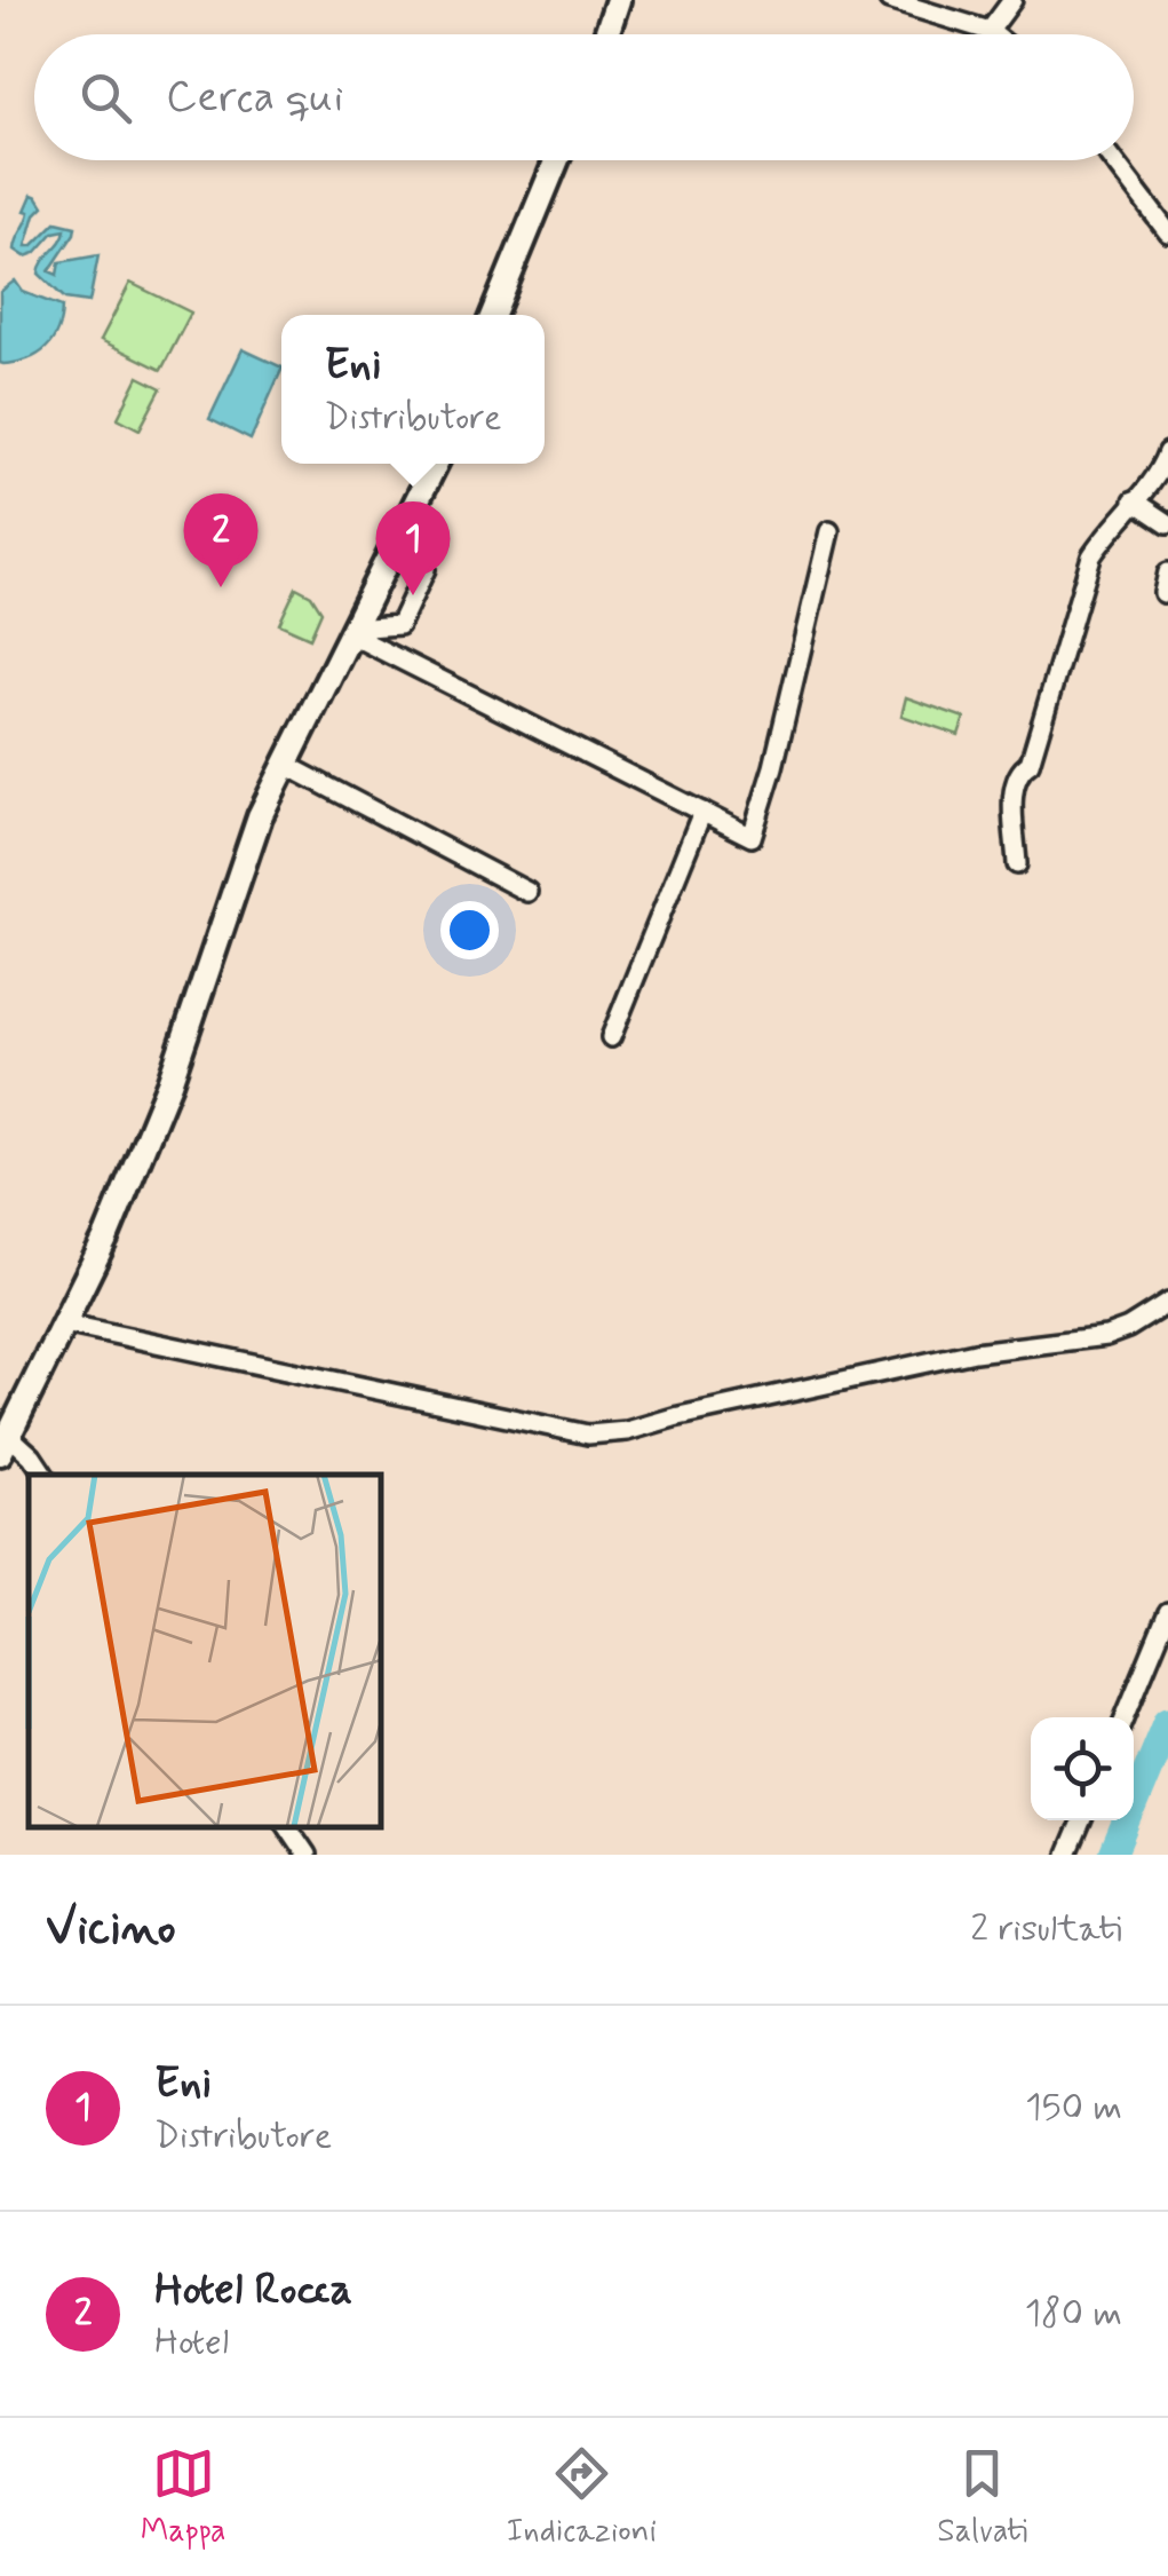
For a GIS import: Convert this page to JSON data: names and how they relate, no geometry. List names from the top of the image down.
{
  "page": {
    "search": "Cerca qui",
    "popup": ["Eni", "Distributore"],
    "pins": ["2", "1"],
    "heading": ["Vicino", "2 risultati"],
    "list": [
      {
        "mark": "1",
        "name": "Eni",
        "note": "Distributore",
        "value": "150 m"
      },
      {
        "mark": "2",
        "name": "Hotel Rocca",
        "note": "Hotel",
        "value": "180 m"
      }
    ],
    "nav": ["Mappa", "Indicazioni", "Salvati"]
  }
}
